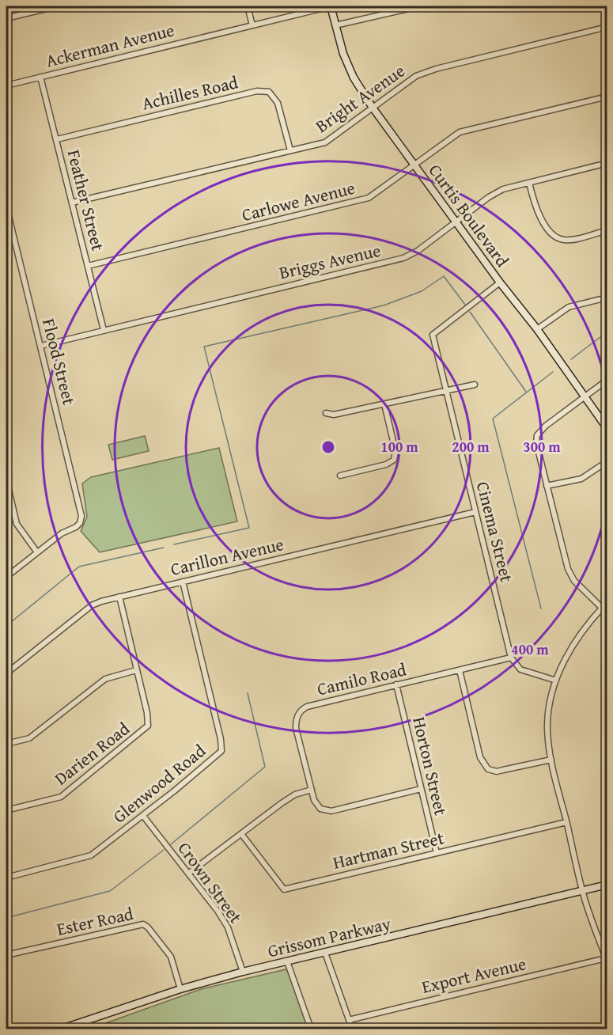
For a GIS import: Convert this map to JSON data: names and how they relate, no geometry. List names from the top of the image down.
{
  "streets": {
    "main road": ["Curtis Boulevard", "Grissom Parkway"],
    "street": [
      "Ackerman Avenue",
      "Achilles Road",
      "Bright Avenue",
      "Feather Street",
      "Carlowe Avenue",
      "Briggs Avenue",
      "Flood Street",
      "Cinema Street",
      "Carillon Avenue",
      "Camilo Road",
      "Darien Road",
      "Horton Street",
      "Glenwood Road",
      "Hartman Street",
      "Crown Street",
      "Ester Road",
      "Export Avenue"
    ]
  },
  "crossings": [
    ["Ackerman Avenue", "Feather Street"],
    ["Ackerman Avenue", "Curtis Boulevard"],
    ["Achilles Road", "Bright Avenue"],
    ["Achilles Road", "Feather Street"],
    ["Bright Avenue", "Feather Street"],
    ["Bright Avenue", "Curtis Boulevard"],
    ["Feather Street", "Carlowe Avenue"],
    ["Feather Street", "Briggs Avenue"],
    ["Carlowe Avenue", "Curtis Boulevard"],
    ["Curtis Boulevard", "Briggs Avenue"],
    ["Curtis Boulevard", "Cinema Street"],
    ["Briggs Avenue", "Flood Street"],
    ["Cinema Street", "Carillon Avenue"],
    ["Cinema Street", "Camilo Road"],
    ["Carillon Avenue", "Darien Road"],
    ["Carillon Avenue", "Glenwood Road"],
    ["Camilo Road", "Horton Street"],
    ["Horton Street", "Hartman Street"],
    ["Glenwood Road", "Crown Street"],
    ["Crown Street", "Grissom Parkway"],
    ["Ester Road", "Grissom Parkway"]
  ],
  "rings": [
    "100 m",
    "200 m",
    "300 m",
    "400 m"
  ]
}
